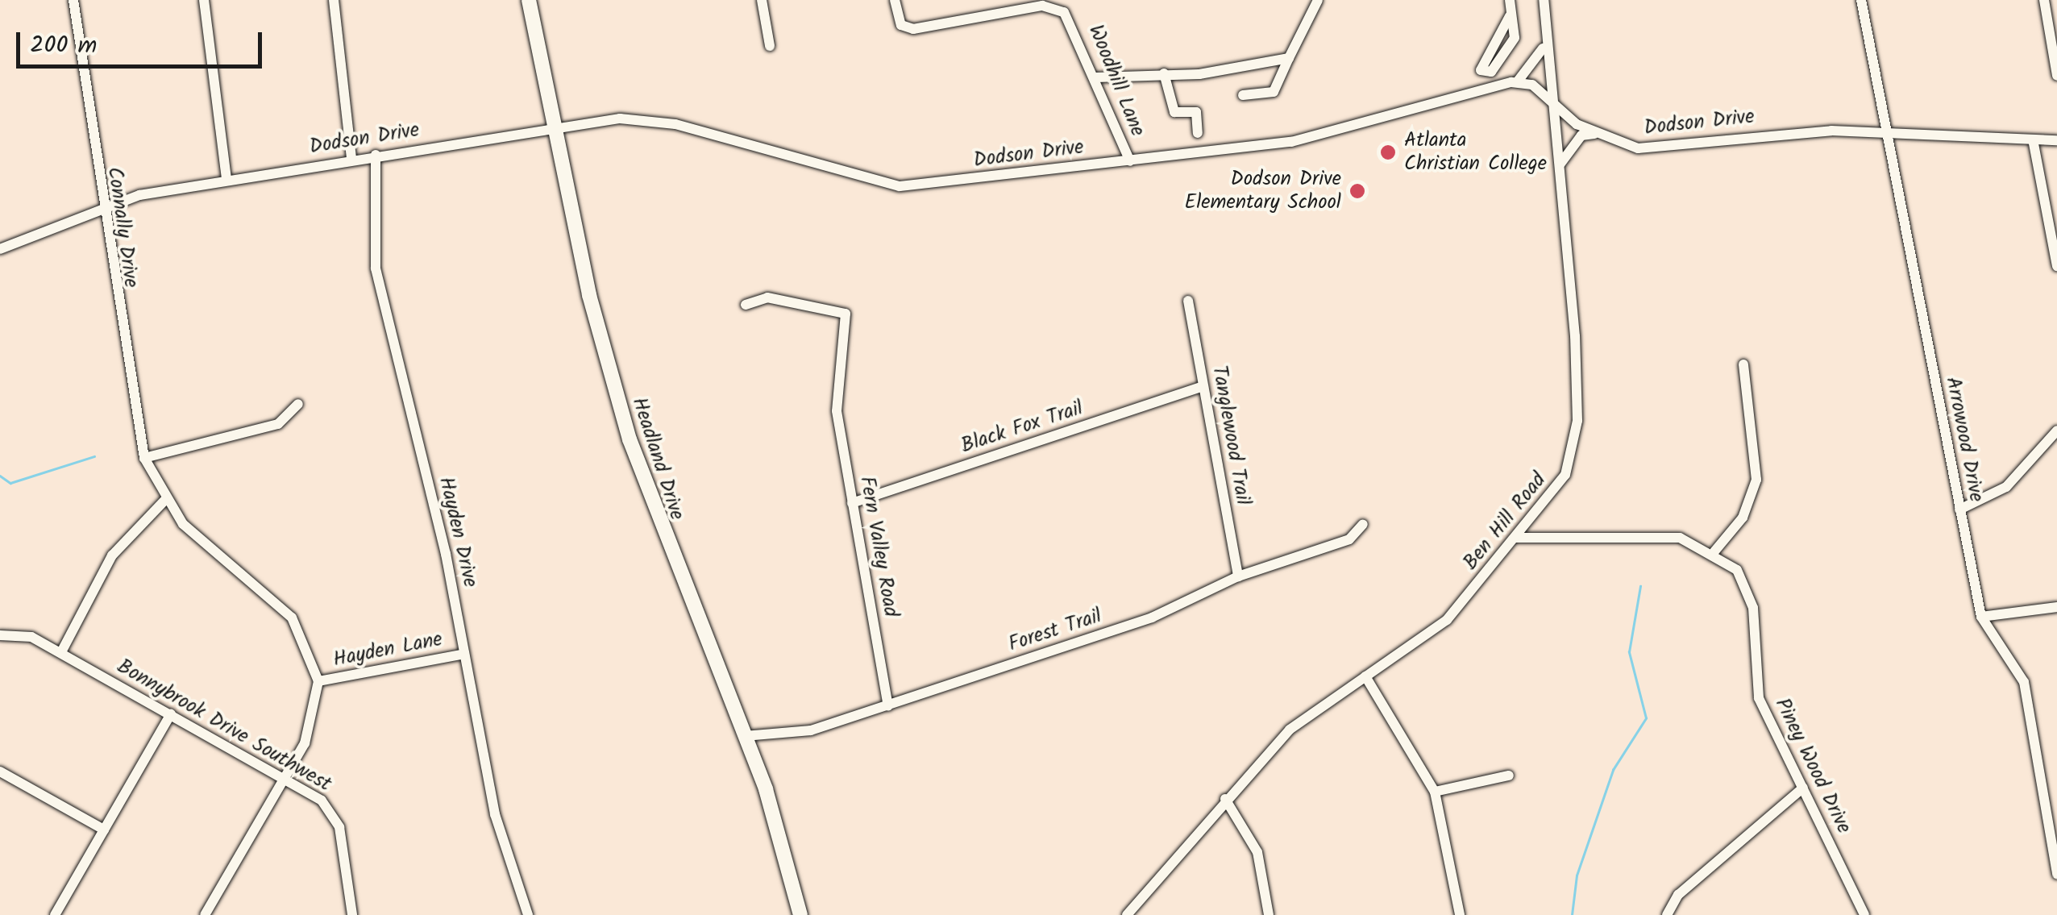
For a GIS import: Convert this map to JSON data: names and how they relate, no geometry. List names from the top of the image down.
{
  "streets": {
    "main road": ["Headland Drive"],
    "street": [
      "Woodhill Lane",
      "Dodson Drive",
      "Connally Drive",
      "Black Fox Trail",
      "Tanglewood Trail",
      "Arrowood Drive",
      "Ben Hill Road",
      "Hayden Drive",
      "Fern Valley Road",
      "Forest Trail",
      "Hayden Lane",
      "Bonnybrook Drive Southwest",
      "Piney Wood Drive"
    ]
  },
  "crossings": [
    ["Woodhill Lane", "Dodson Drive"],
    ["Dodson Drive", "Connally Drive"],
    ["Dodson Drive", "Arrowood Drive"],
    ["Dodson Drive", "Headland Drive"],
    ["Dodson Drive", "Ben Hill Road"],
    ["Dodson Drive", "Hayden Drive"],
    ["Connally Drive", "Hayden Lane"],
    ["Black Fox Trail", "Tanglewood Trail"],
    ["Black Fox Trail", "Fern Valley Road"],
    ["Tanglewood Trail", "Forest Trail"],
    ["Headland Drive", "Forest Trail"],
    ["Ben Hill Road", "Piney Wood Drive"],
    ["Hayden Drive", "Hayden Lane"],
    ["Fern Valley Road", "Forest Trail"]
  ],
  "places": ["Atlanta Christian College", "Dodson Drive Elementary School"],
  "scale_bar": "200 m"
}
